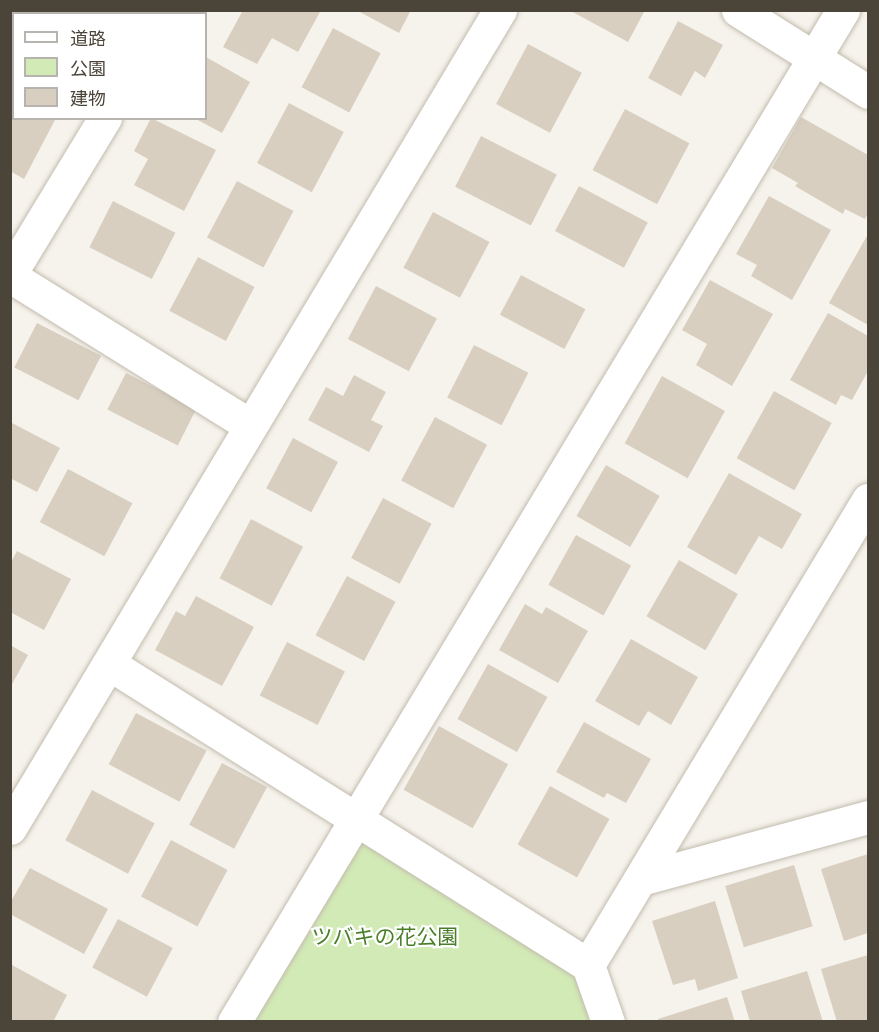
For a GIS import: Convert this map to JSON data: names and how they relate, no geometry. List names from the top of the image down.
{
  "parks": ["ツバキの花公園"],
  "legend": ["道路", "公園", "建物"]
}
